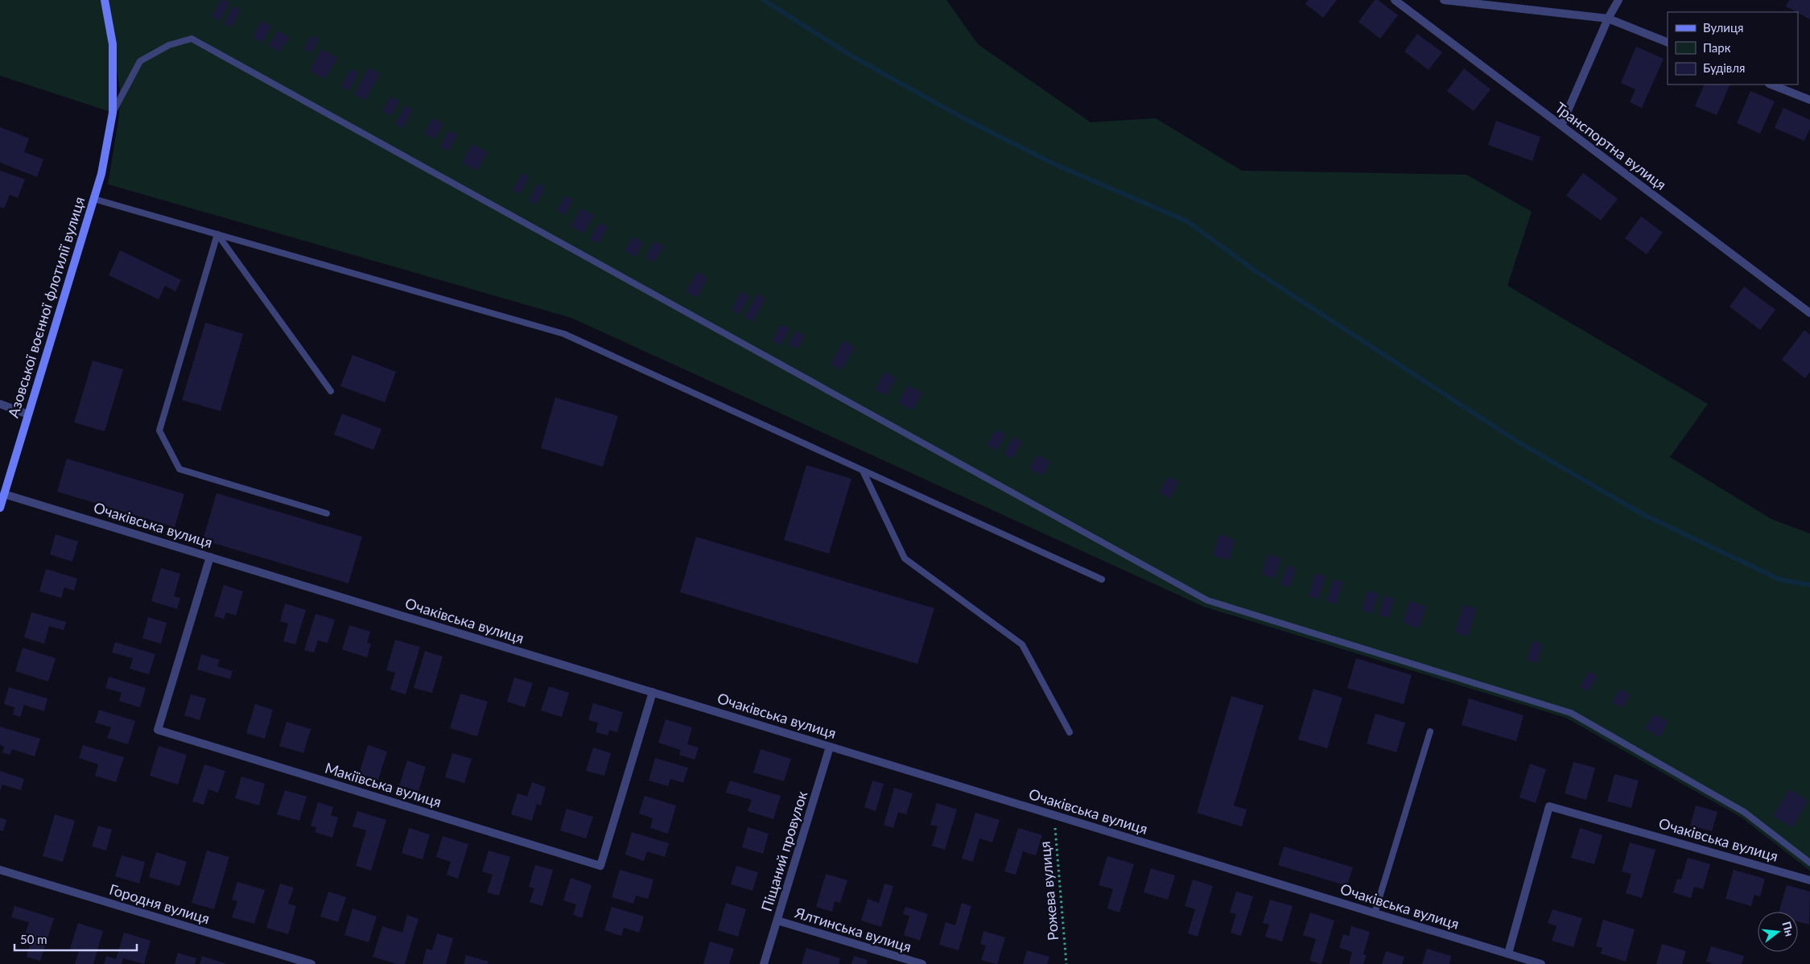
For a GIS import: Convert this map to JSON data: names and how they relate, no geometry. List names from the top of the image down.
{
  "streets": {
    "street": [
      "Транспортна вулиця",
      "Азовської воєнної флотилії вулиця",
      "Очаківська вулиця",
      "Макіївська вулиця",
      "Піщаний провулок",
      "Городня вулиця",
      "Ялтинська вулиця"
    ],
    "path": ["Рожева вулиця"]
  },
  "crossings": [
    ["Азовської воєнної флотилії вулиця", "Очаківська вулиця"],
    ["Очаківська вулиця", "Макіївська вулиця"],
    ["Очаківська вулиця", "Піщаний провулок"],
    ["Очаківська вулиця", "Рожева вулиця"],
    ["Піщаний провулок", "Ялтинська вулиця"]
  ],
  "legend": ["Вулиця", "Парк", "Будівля"],
  "scale_bar": "50 m",
  "north": "right"
}
